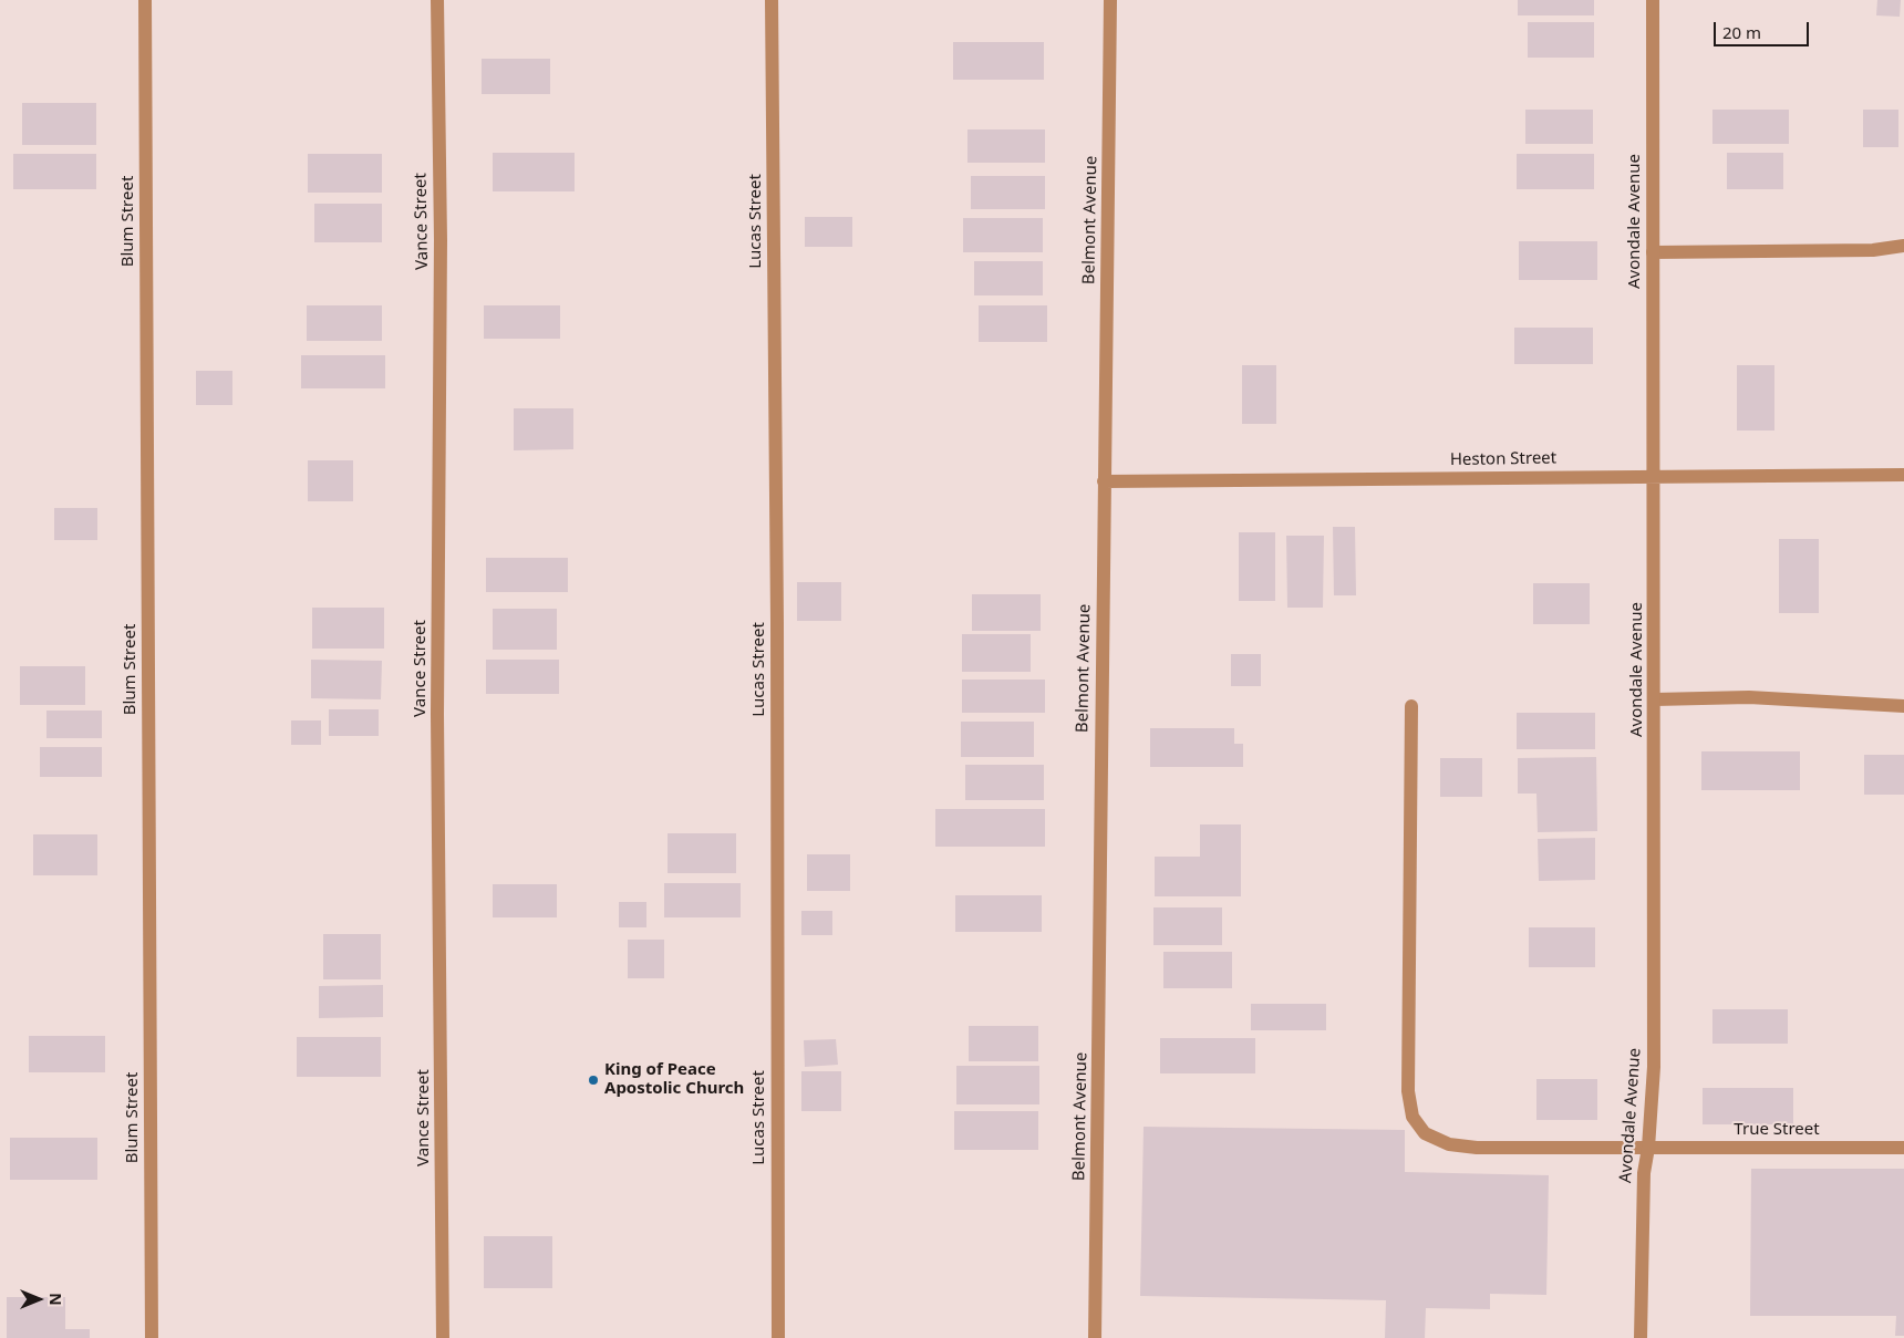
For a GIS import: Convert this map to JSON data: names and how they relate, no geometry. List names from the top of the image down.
{
  "streets": {
    "street": [
      "Belmont Avenue",
      "Blum Street",
      "Vance Street",
      "Lucas Street",
      "Avondale Avenue",
      "Heston Street",
      "True Street"
    ]
  },
  "crossings": [
    ["Belmont Avenue", "Heston Street"],
    ["Avondale Avenue", "Heston Street"],
    ["Avondale Avenue", "True Street"]
  ],
  "places": ["King of Peace Apostolic Church"],
  "scale_bar": "20 m",
  "north": "right"
}
